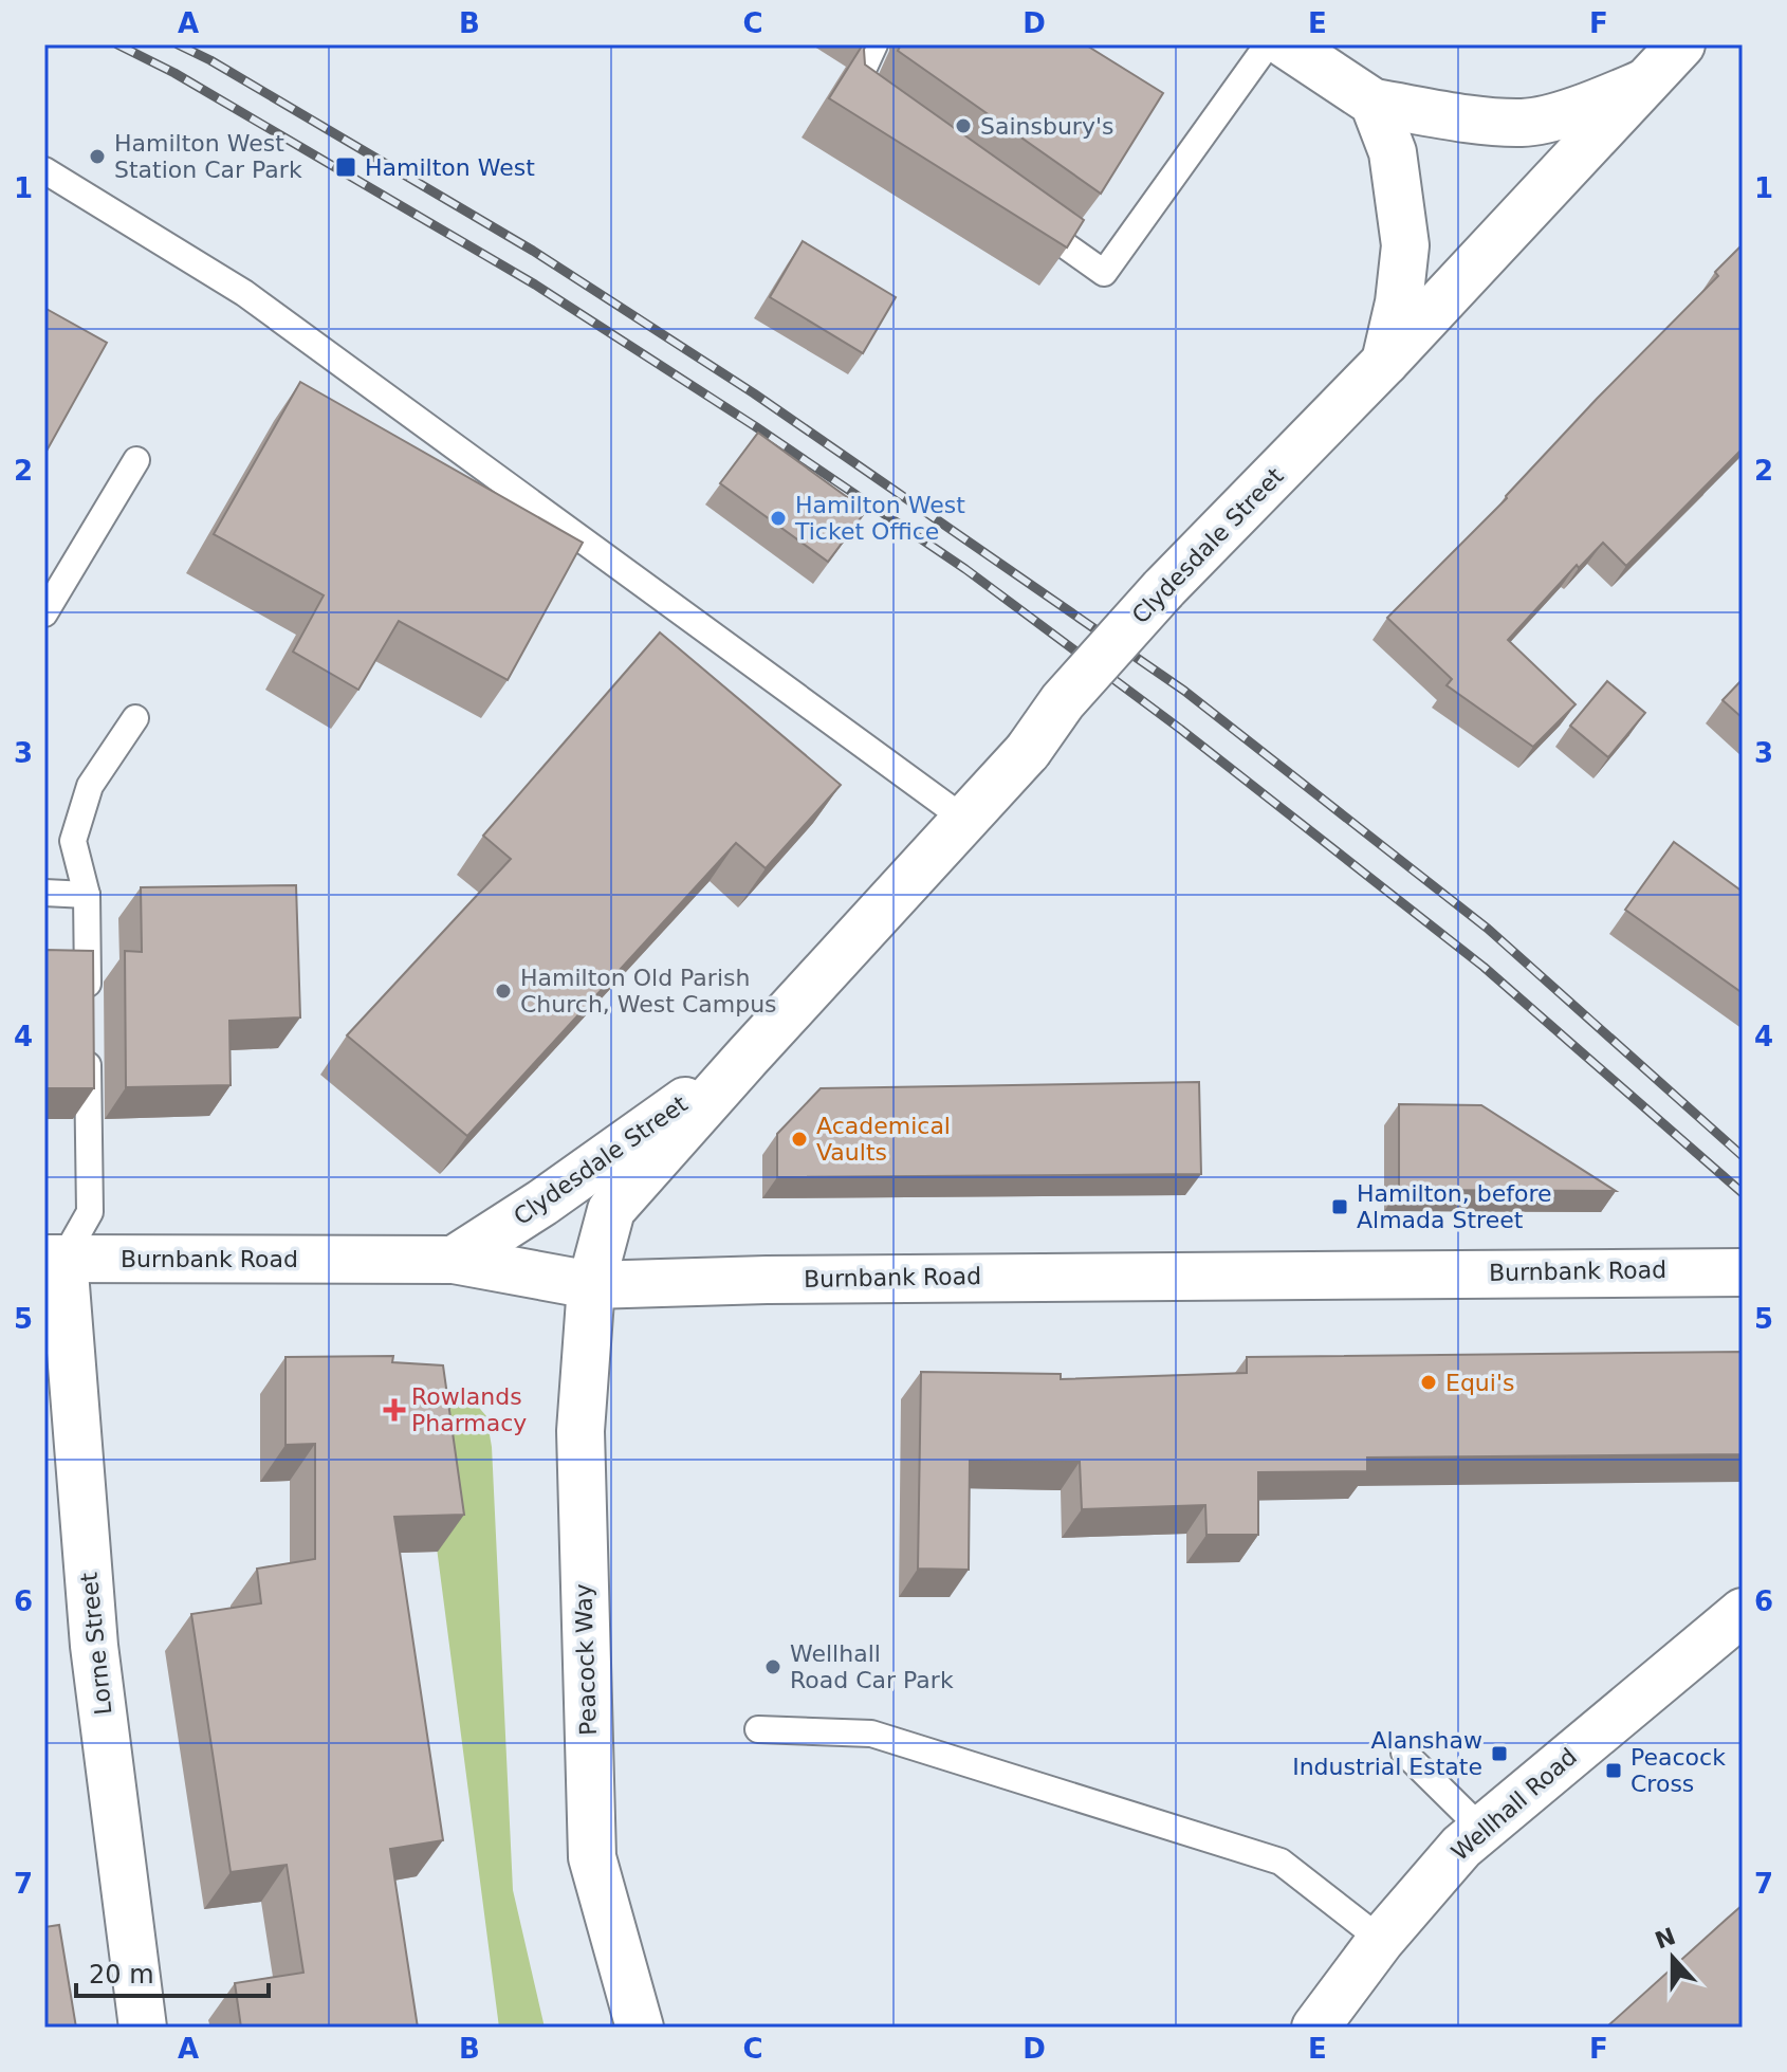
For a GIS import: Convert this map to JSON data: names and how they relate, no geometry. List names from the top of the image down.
{
  "streets": {
    "main road": [
      "Clydesdale Street",
      "Burnbank Road",
      "Lorne Street",
      "Peacock Way",
      "Wellhall Road"
    ]
  },
  "crossings": [
    ["Clydesdale Street", "Burnbank Road"],
    ["Clydesdale Street", "Peacock Way"],
    ["Burnbank Road", "Lorne Street"],
    ["Burnbank Road", "Peacock Way"]
  ],
  "places": {
    "other": [
      "Sainsbury's",
      "Hamilton West Station Car Park",
      "Hamilton West Ticket Office",
      "Hamilton Old Parish Church, West Campus",
      "Academical Vaults",
      "Equi's",
      "Wellhall Road Car Park"
    ],
    "transit": [
      "Hamilton West",
      "Hamilton, before Almada Street",
      "Alanshaw Industrial Estate",
      "Peacock Cross"
    ],
    "health": ["Rowlands Pharmacy"]
  },
  "scale_bar": "20 m",
  "north": "top",
  "grid": {
    "columns": [
      "A",
      "B",
      "C",
      "D",
      "E",
      "F"
    ],
    "rows": [
      "1",
      "2",
      "3",
      "4",
      "5",
      "6",
      "7"
    ]
  }
}
